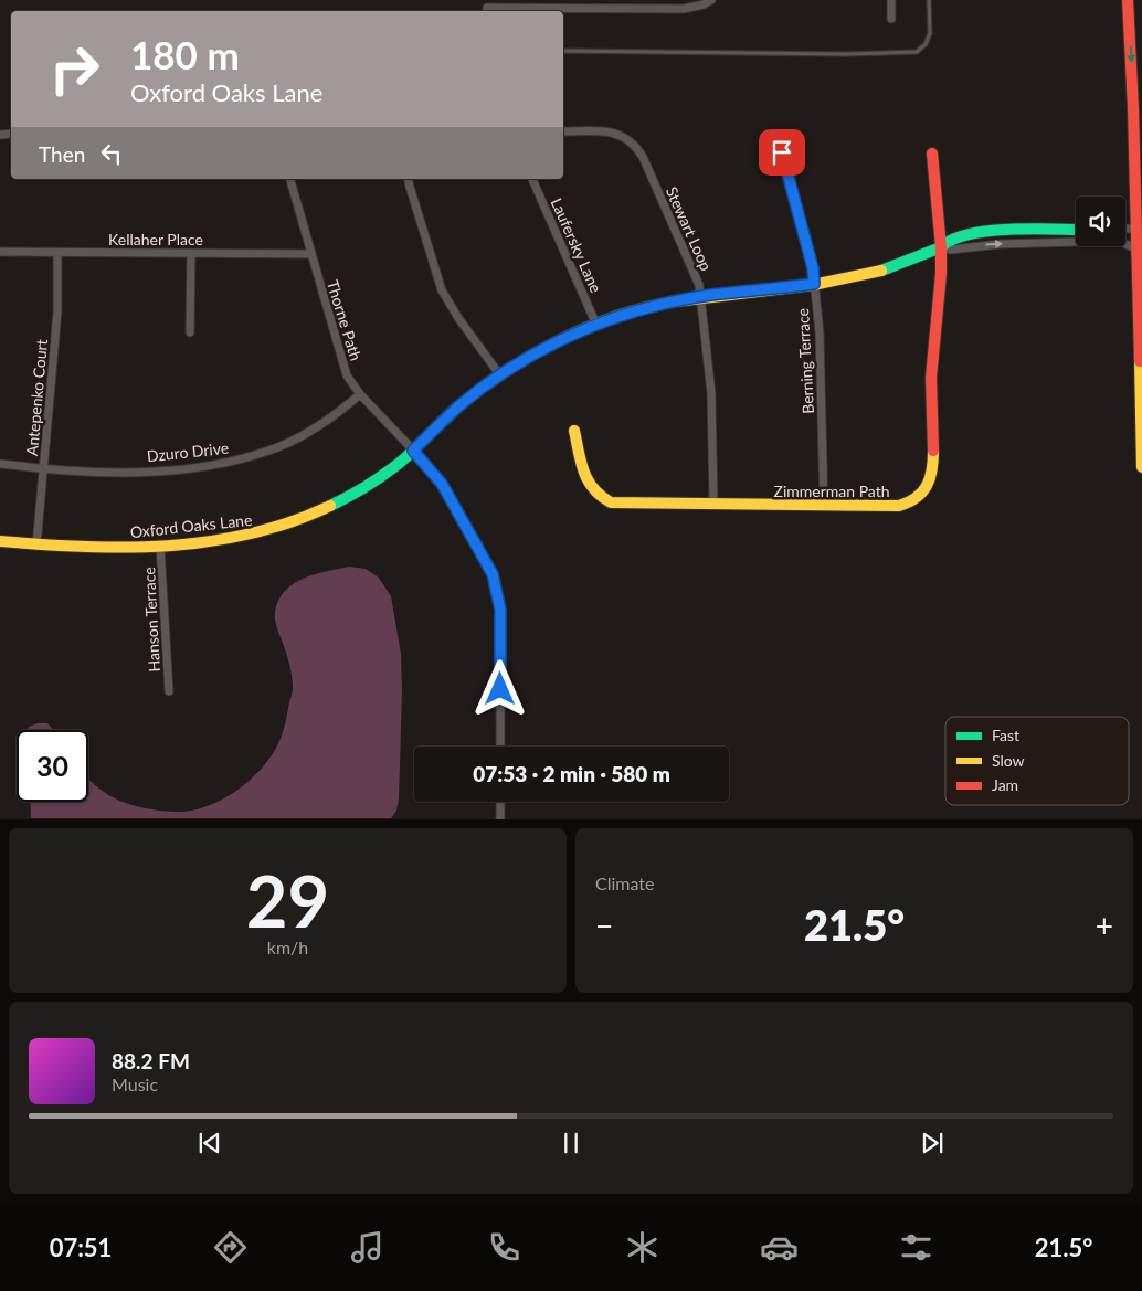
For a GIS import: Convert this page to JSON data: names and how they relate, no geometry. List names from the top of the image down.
{
  "streets": {
    "street": [
      "Stewart Loop",
      "Kellaher Place",
      "Laufersky Lane",
      "Thorne Path",
      "Berning Terrace",
      "Antepenko Court",
      "Dzuro Drive",
      "Zimmerman Path",
      "Oxford Oaks Lane",
      "Hanson Terrace"
    ]
  },
  "crossings": [
    ["Stewart Loop", "Zimmerman Path"],
    ["Stewart Loop", "Oxford Oaks Lane"],
    ["Kellaher Place", "Thorne Path"],
    ["Kellaher Place", "Antepenko Court"],
    ["Laufersky Lane", "Oxford Oaks Lane"],
    ["Thorne Path", "Dzuro Drive"],
    ["Thorne Path", "Oxford Oaks Lane"],
    ["Berning Terrace", "Zimmerman Path"],
    ["Berning Terrace", "Oxford Oaks Lane"],
    ["Antepenko Court", "Dzuro Drive"],
    ["Antepenko Court", "Oxford Oaks Lane"],
    ["Zimmerman Path", "Oxford Oaks Lane"],
    ["Oxford Oaks Lane", "Hanson Terrace"]
  ],
  "legend": ["Fast", "Slow", "Jam"],
  "page": {
    "turn": ["180 m", "Oxford Oaks Lane"],
    "then": "Then",
    "limit": "30",
    "trip": "07:53 · 2 min · 580 m",
    "tile": [
      ["29", "km/h"],
      "Climate"
    ],
    "heat": ["−", "21.5°", "+"],
    "song": ["88.2 FM", "Music"],
    "tabs": ["07:51", "21.5°"]
  }
}
